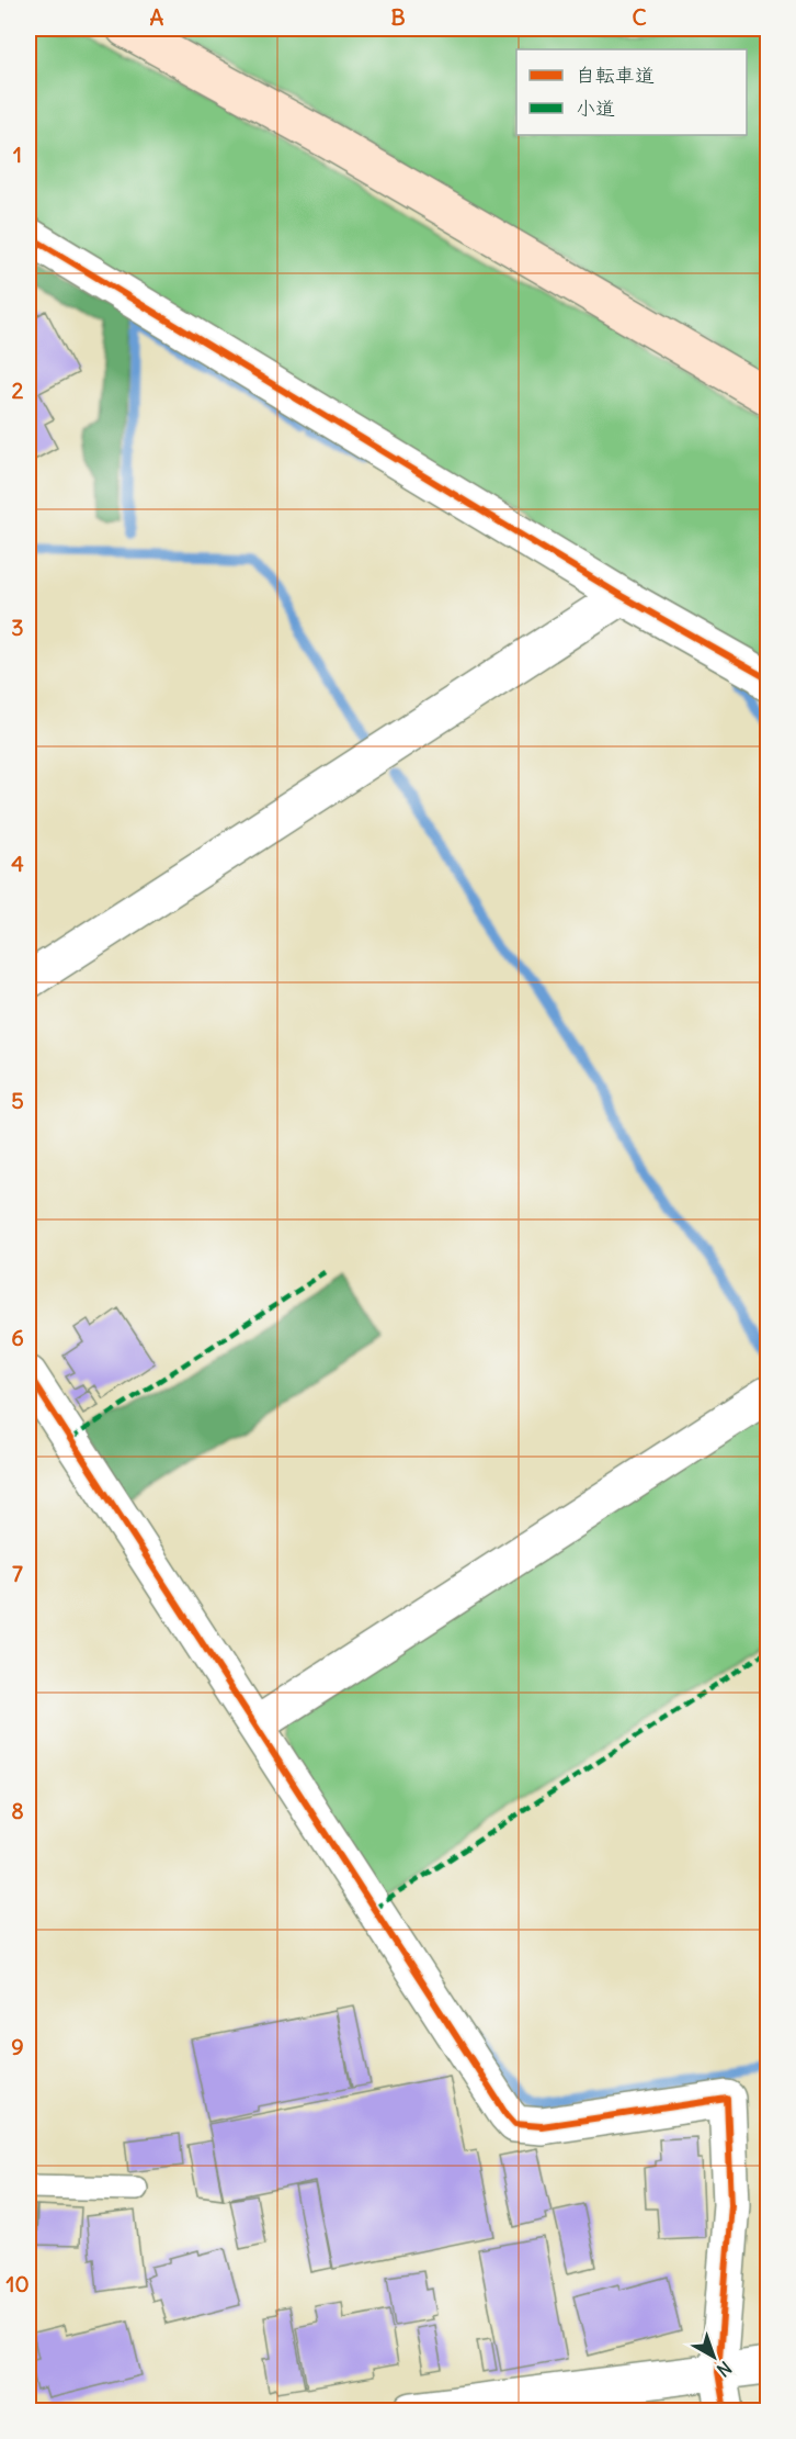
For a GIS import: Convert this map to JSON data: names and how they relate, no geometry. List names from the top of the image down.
{
  "legend": ["自転車道", "小道"],
  "north": "bottom right",
  "grid": {
    "columns": ["A", "B", "C"],
    "rows": [
      "1",
      "2",
      "3",
      "4",
      "5",
      "6",
      "7",
      "8",
      "9",
      "10"
    ]
  }
}
